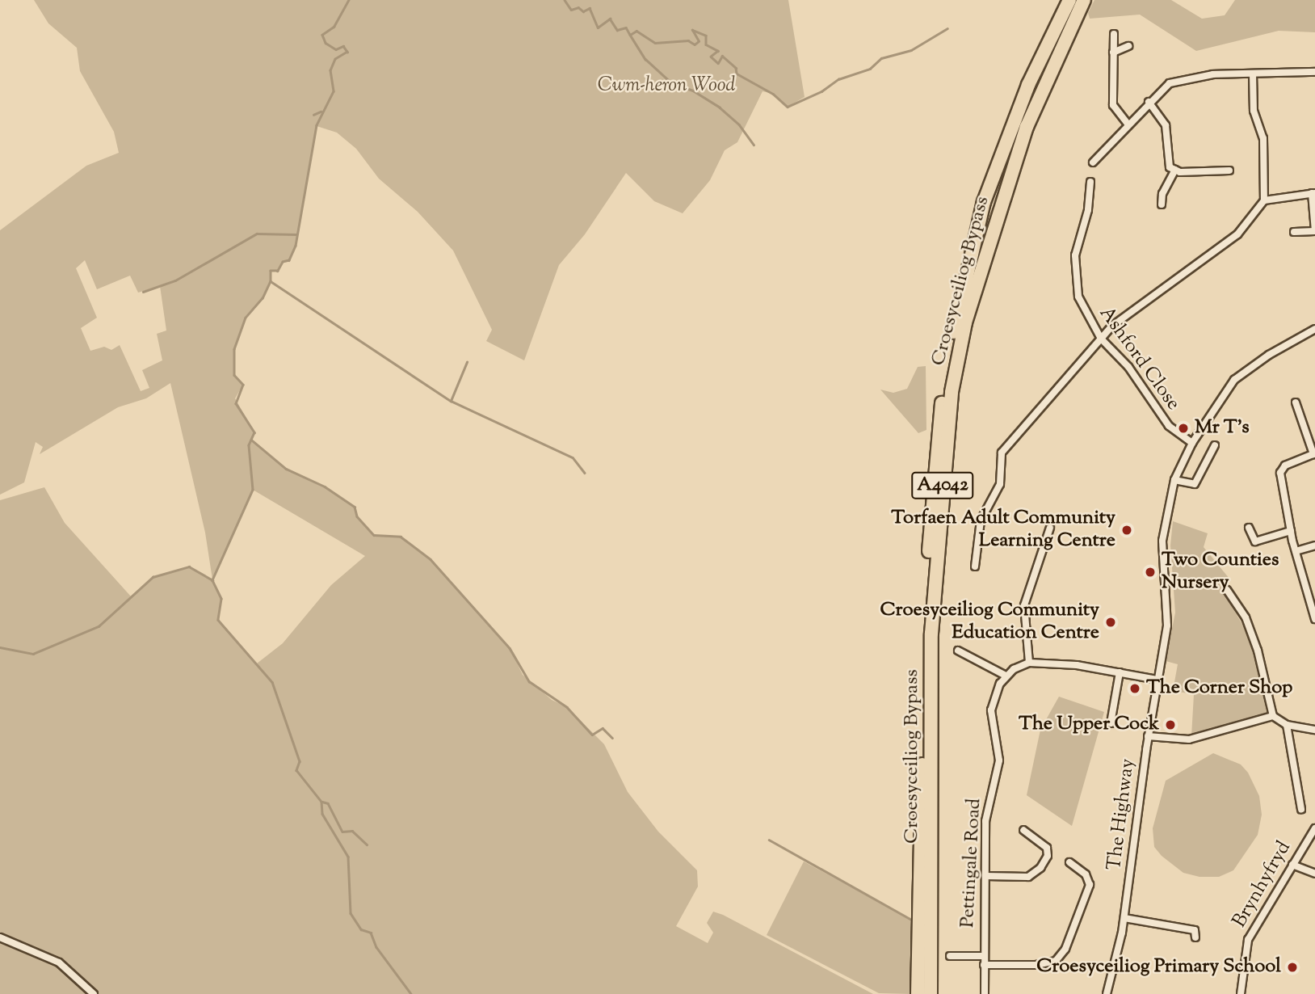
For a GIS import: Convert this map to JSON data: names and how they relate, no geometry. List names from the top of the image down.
{
  "streets": {
    "highway": ["Croesyceiliog Bypass", "A4042"],
    "street": [
      "Ashford Close",
      "The Highway",
      "Pettingale Road",
      "Brynhyfryd"
    ]
  },
  "crossings": [
    ["Ashford Close", "The Highway"]
  ],
  "parks": ["Cwm-heron Wood"],
  "places": [
    "Mr T's",
    "Torfaen Adult Community Learning Centre",
    "Two Counties Nursery",
    "Croesyceiliog Community Education Centre",
    "The Corner Shop",
    "The Upper Cock",
    "Croesyceiliog Primary School"
  ]
}
